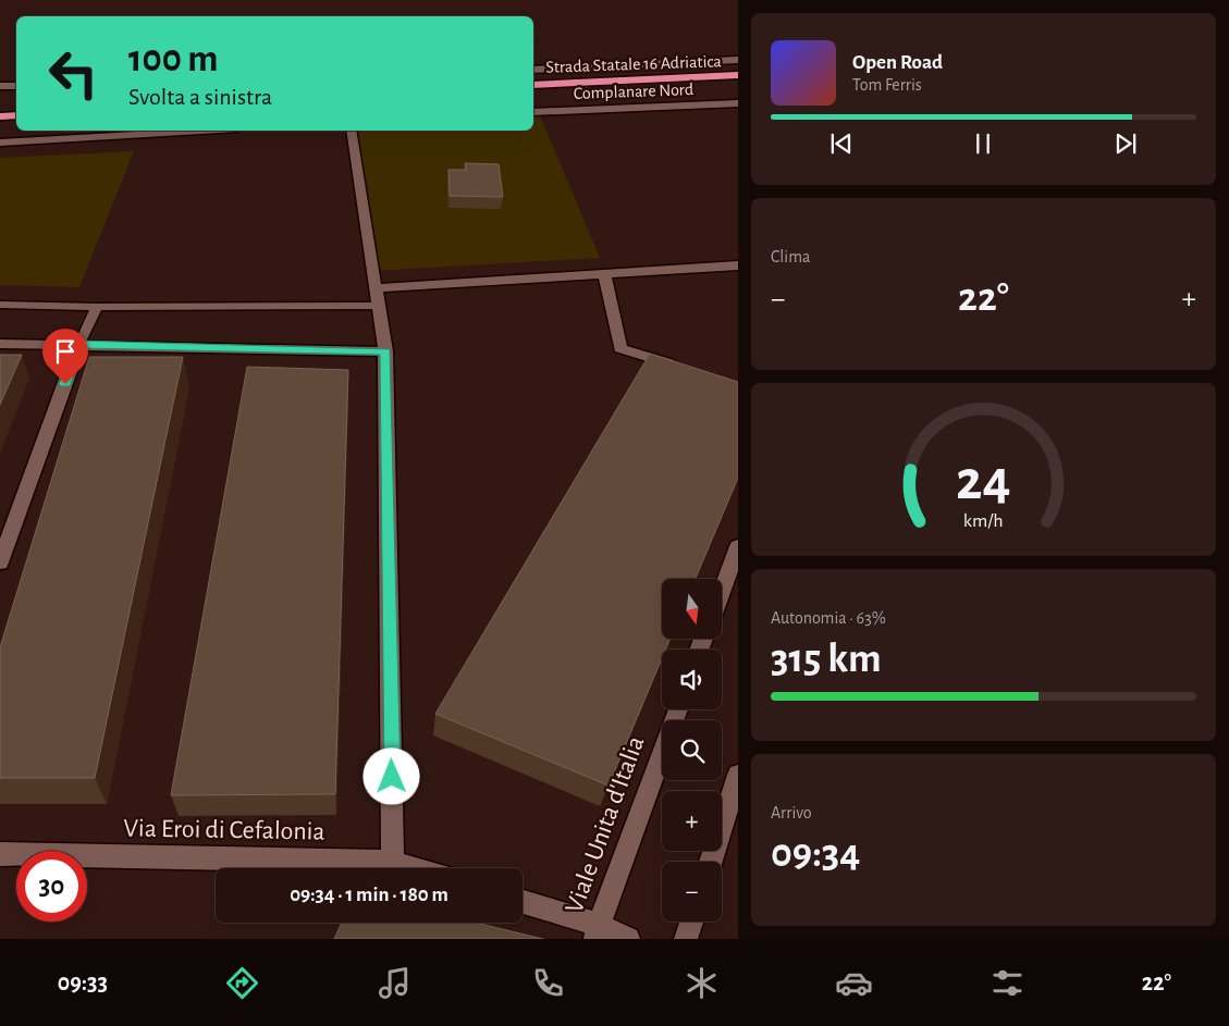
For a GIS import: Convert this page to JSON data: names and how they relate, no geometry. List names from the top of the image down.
{
  "streets": {
    "highway": ["Strada Statale 16 Adriatica"],
    "street": ["Complanare Nord", "Viale Unita d'Italia", "Via Eroi di Cefalonia"]
  },
  "north": "bottom",
  "page": {
    "turn": ["100 m", "Svolta a sinistra"],
    "song": ["Open Road", "Tom Ferris"],
    "tile": [
      "Clima",
      ["Autonomia · 63%", "315 km"],
      ["Arrivo", "09:34"]
    ],
    "heat": ["−", "22°", "+"],
    "map_buttons": ["+", "−"],
    "limit": "30",
    "trip": "09:34 · 1 min · 180 m",
    "tabs": ["09:33", "22°"],
    "gauge": ["24", "km/h"]
  }
}
